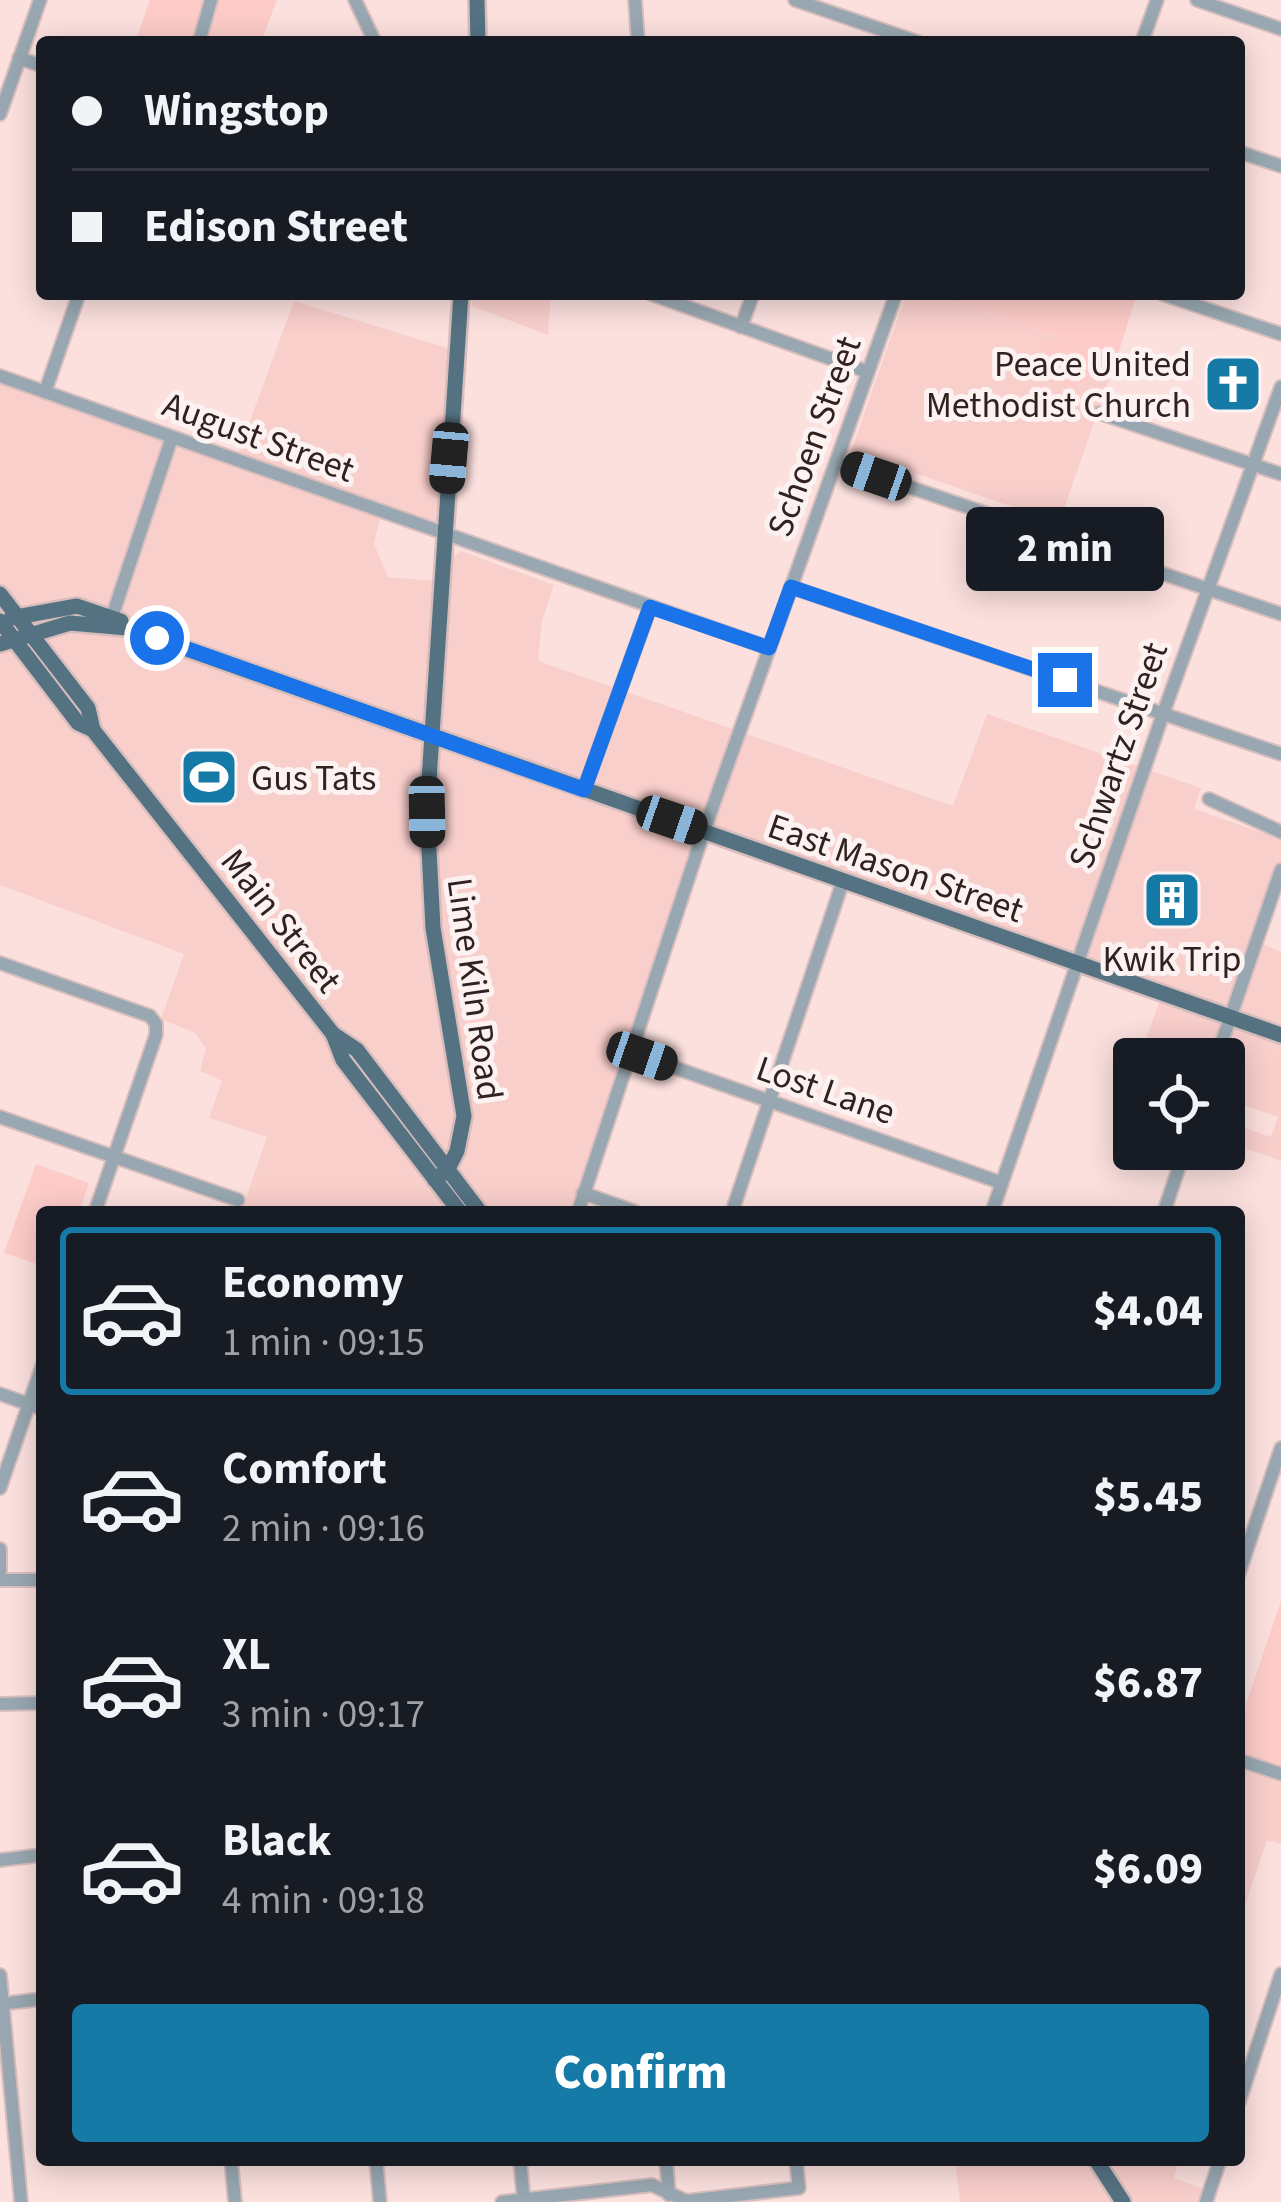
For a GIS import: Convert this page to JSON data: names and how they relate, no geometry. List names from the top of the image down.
{
  "streets": {
    "main road": ["East Mason Street", "Main Street", "Lime Kiln Road"],
    "street": [
      "August Street",
      "Schoen Street",
      "Schwartz Street",
      "Lost Lane"
    ]
  },
  "crossings": [
    ["August Street", "Schoen Street"],
    ["August Street", "Lime Kiln Road"],
    ["Schoen Street", "East Mason Street"],
    ["Schoen Street", "Lost Lane"],
    ["Schwartz Street", "East Mason Street"],
    ["Schwartz Street", "Lost Lane"],
    ["East Mason Street", "Main Street"],
    ["East Mason Street", "Lime Kiln Road"],
    ["Main Street", "Lime Kiln Road"]
  ],
  "places": {
    "church": ["Peace United Methodist Church"],
    "sports": ["Gus Tats"],
    "building": ["Kwik Trip"]
  },
  "page": {
    "banner": ["Wingstop", "Edison Street"],
    "bubble": "2 min",
    "list": [
      {
        "name": "Economy",
        "note": "1 min · 09:15",
        "value": "$4.04"
      },
      {
        "name": "Comfort",
        "note": "2 min · 09:16",
        "value": "$5.45"
      },
      {
        "name": "XL",
        "note": "3 min · 09:17",
        "value": "$6.87"
      },
      {
        "name": "Black",
        "note": "4 min · 09:18",
        "value": "$6.09"
      }
    ],
    "buttons": "Confirm"
  }
}
